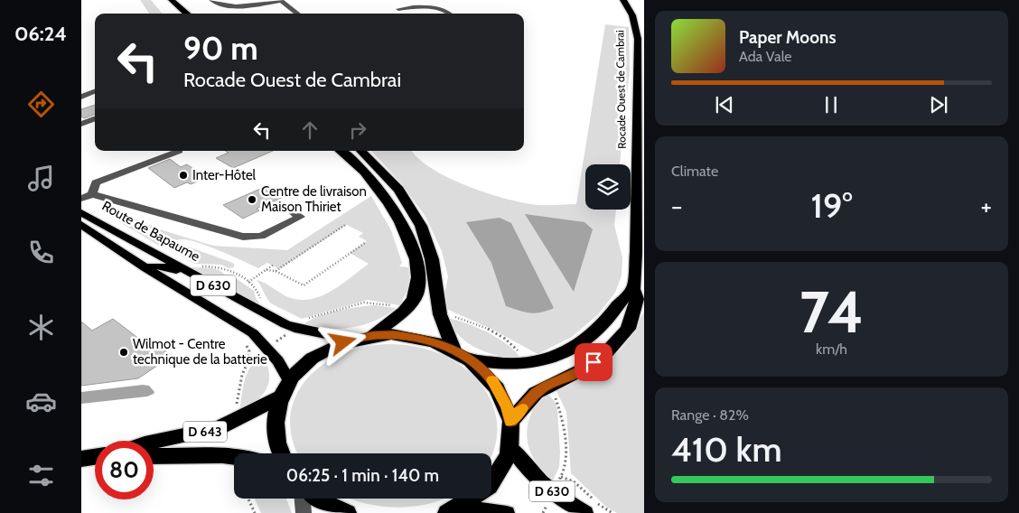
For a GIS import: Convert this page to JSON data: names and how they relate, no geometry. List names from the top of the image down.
{
  "streets": {
    "highway": ["Rocade Ouest de Cambrai", "D 643"],
    "main road": ["Route de Bapaume", "D 630"]
  },
  "crossings": [
    ["D 630", "D 643"]
  ],
  "places": ["Inter-Hôtel", "Centre de livraison Maison Thiriet", "Wilmot - Centre technique de la batterie"],
  "page": {
    "tabs": "06:24",
    "turn": ["90 m", "Rocade Ouest de Cambrai"],
    "song": ["Paper Moons", "Ada Vale"],
    "tile": [
      "Climate",
      ["74", "km/h"],
      ["Range · 82%", "410 km"]
    ],
    "heat": ["−", "19°", "+"],
    "limit": "80",
    "trip": "06:25 · 1 min · 140 m"
  }
}
